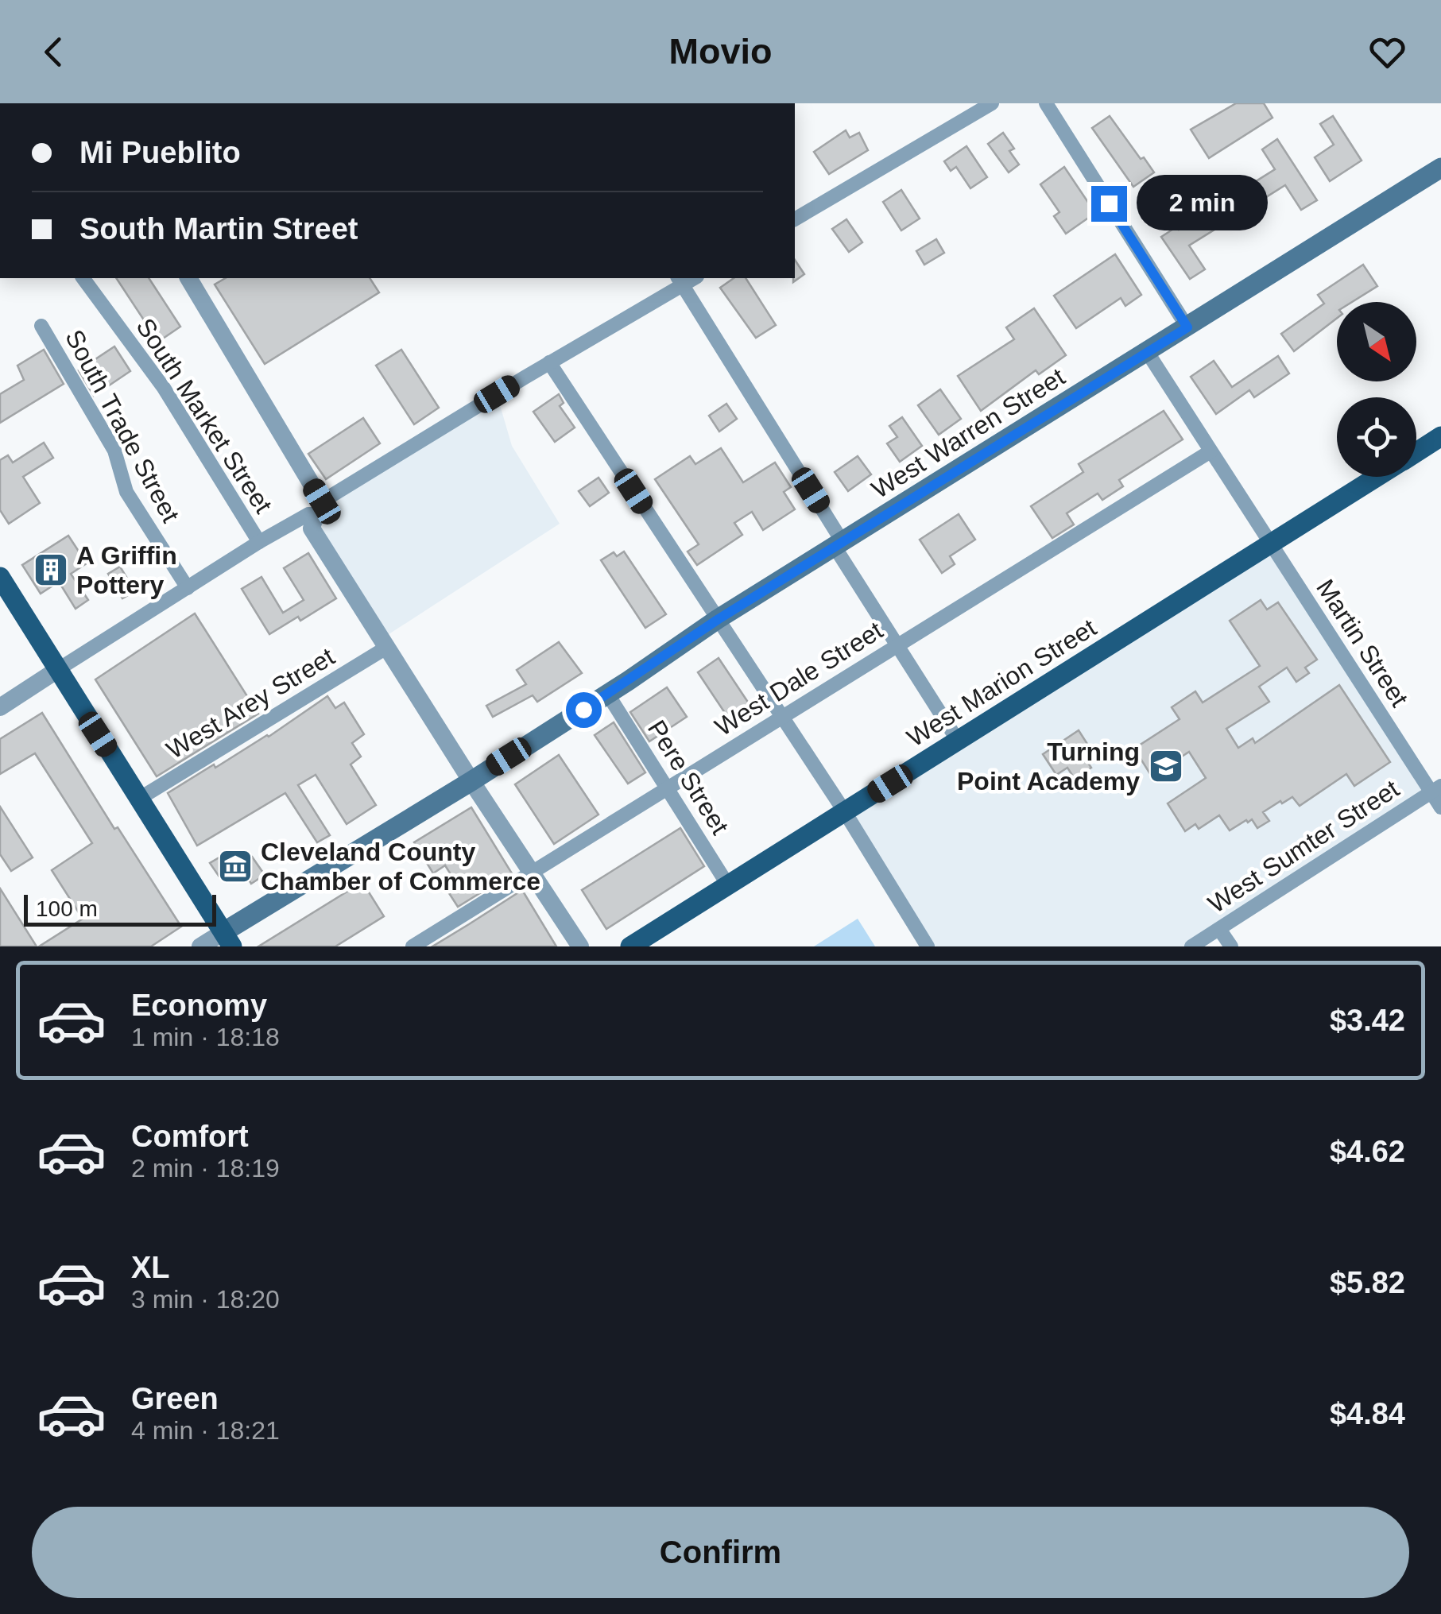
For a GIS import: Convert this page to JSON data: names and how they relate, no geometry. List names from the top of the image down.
{
  "streets": {
    "main road": ["West Warren Street", "West Marion Street"],
    "street": [
      "South Market Street",
      "South Trade Street",
      "Martin Street",
      "West Dale Street",
      "West Arey Street",
      "Pere Street",
      "West Sumter Street"
    ]
  },
  "crossings": [
    ["West Warren Street", "Martin Street"],
    ["West Warren Street", "Pere Street"],
    ["Martin Street", "West Dale Street"],
    ["Martin Street", "West Marion Street"],
    ["Martin Street", "West Sumter Street"],
    ["West Dale Street", "Pere Street"],
    ["West Marion Street", "Pere Street"]
  ],
  "places": {
    "building": ["A Griffin Pottery"],
    "school or university": ["Turning Point Academy"],
    "museum": ["Cleveland County Chamber of Commerce"]
  },
  "scale_bar": "100 m",
  "north": "bottom right",
  "page": {
    "header": "Movio",
    "banner": ["Mi Pueblito", "South Martin Street"],
    "bubble": "2 min",
    "scale": "100 m",
    "list": [
      {
        "name": "Economy",
        "note": "1 min · 18:18",
        "value": "$3.42"
      },
      {
        "name": "Comfort",
        "note": "2 min · 18:19",
        "value": "$4.62"
      },
      {
        "name": "XL",
        "note": "3 min · 18:20",
        "value": "$5.82"
      },
      {
        "name": "Green",
        "note": "4 min · 18:21",
        "value": "$4.84"
      }
    ],
    "buttons": "Confirm"
  }
}
